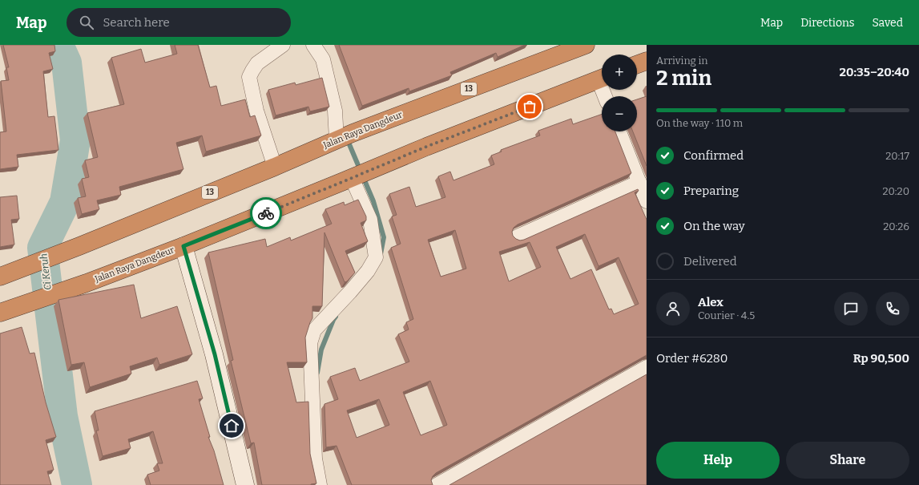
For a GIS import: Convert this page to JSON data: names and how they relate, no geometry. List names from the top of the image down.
{
  "streets": {
    "highway": ["13", "Jalan Raya Dangdeur"]
  },
  "water": ["Ci Keruh"],
  "page": {
    "header": "Map",
    "search": "Search here",
    "nav": ["Map", "Directions", "Saved"],
    "heading": ["2 min", "Arriving in", "20:35–20:40"],
    "panel": [
      "Alex",
      "Courier · 4.5",
      "Order #6280",
      "Rp 90,500"
    ],
    "map_buttons": ["+", "−"],
    "bar": "On the way · 110 m",
    "list": [
      ["Confirmed", "20:17"],
      ["Preparing", "20:20"],
      ["On the way", "20:26"],
      "Delivered"
    ],
    "buttons": ["Help", "Share"]
  }
}
